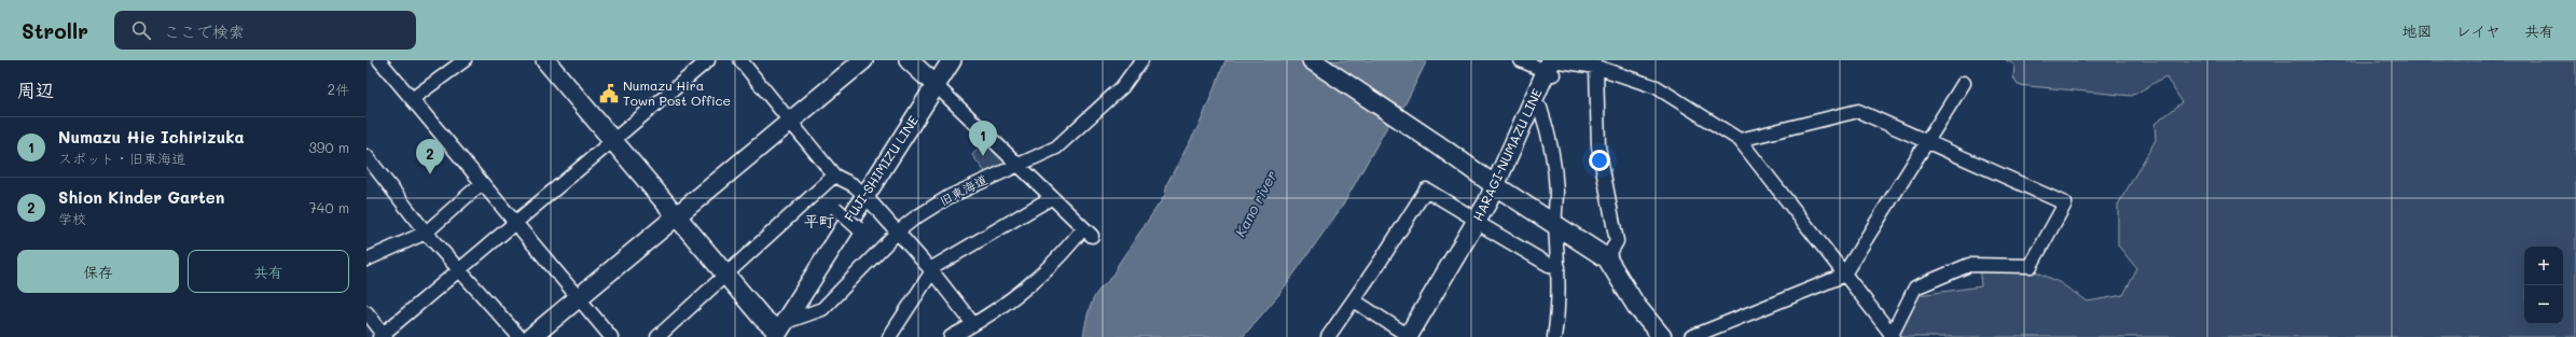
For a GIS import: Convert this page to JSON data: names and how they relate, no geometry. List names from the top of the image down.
{
  "streets": {
    "street": ["HARAGI-NUMAZU LINE", "FUJI-SHIMIZU LINE", "旧東海道"]
  },
  "crossings": [
    ["FUJI-SHIMIZU LINE", "旧東海道"]
  ],
  "districts": ["平町"],
  "water": ["Kano river"],
  "places": {
    "public building": ["Numazu Hira Town Post Office"]
  },
  "page": {
    "header": "Strollr",
    "search": "ここで検索",
    "nav": ["地図", "レイヤ", "共有"],
    "heading": ["周辺", "2件"],
    "list": [
      {
        "mark": "1",
        "name": "Numazu Hie Ichirizuka",
        "note": "スポット · 旧東海道",
        "value": "390 m"
      },
      {
        "mark": "2",
        "name": "Shion Kinder Garten",
        "note": "学校",
        "value": "740 m"
      }
    ],
    "pins": ["1", "2"],
    "buttons": ["保存", "共有"],
    "map_buttons": ["+", "−"]
  }
}
